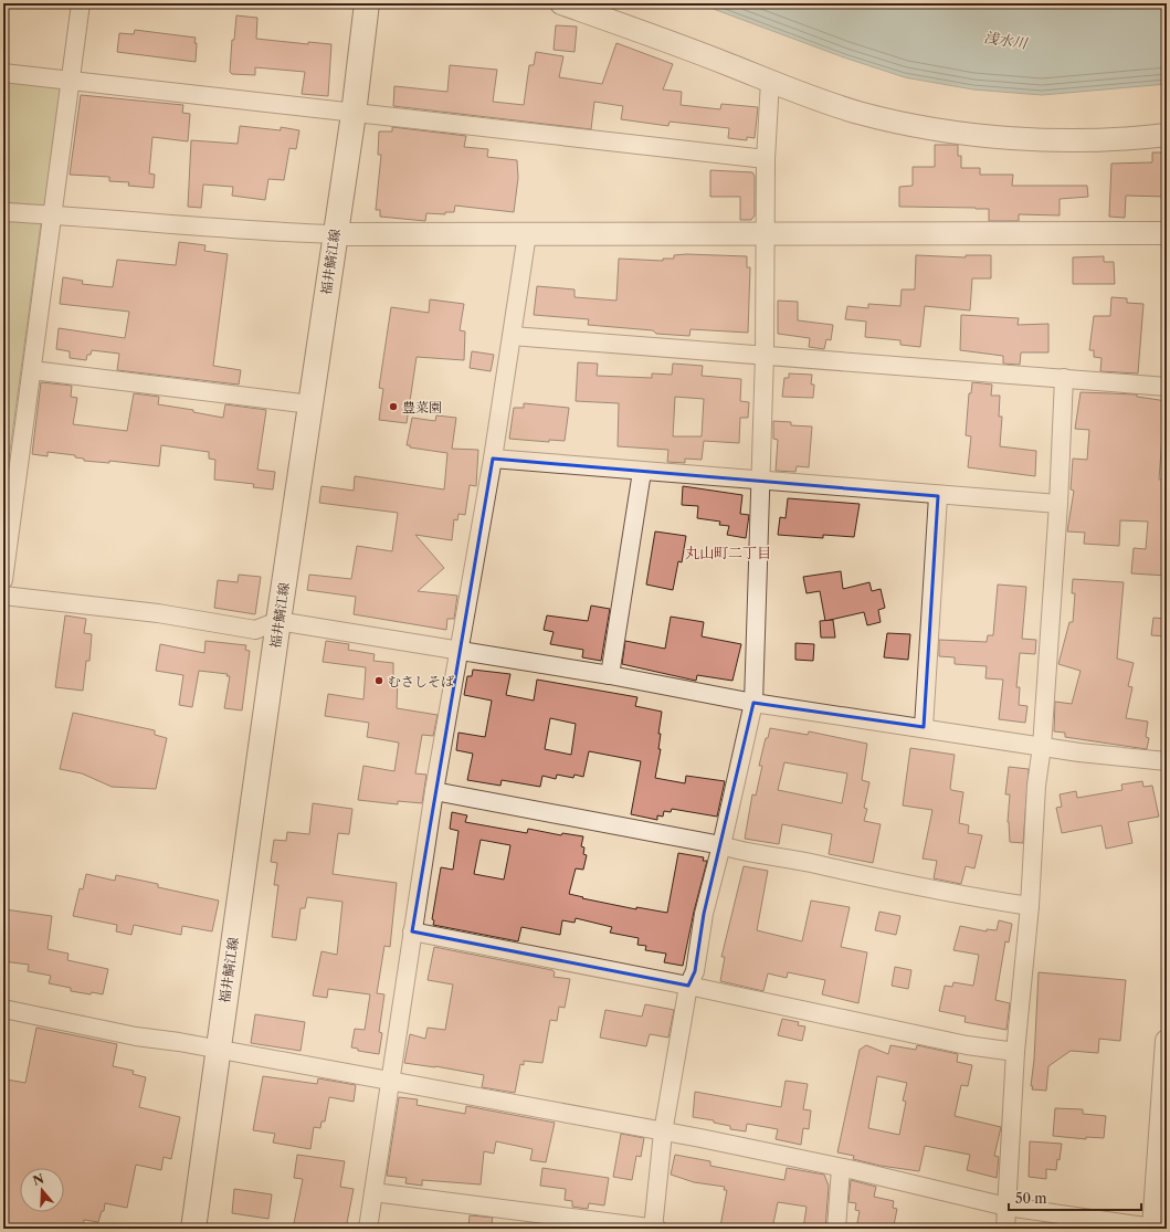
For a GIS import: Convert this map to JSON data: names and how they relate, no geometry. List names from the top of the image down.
{
  "streets": {
    "main road": ["福井鯖江線"]
  },
  "districts": ["丸山町二丁目"],
  "water": ["浅水川"],
  "places": ["豊菜園", "むさしそば"],
  "scale_bar": "50 m",
  "north": "top"
}
